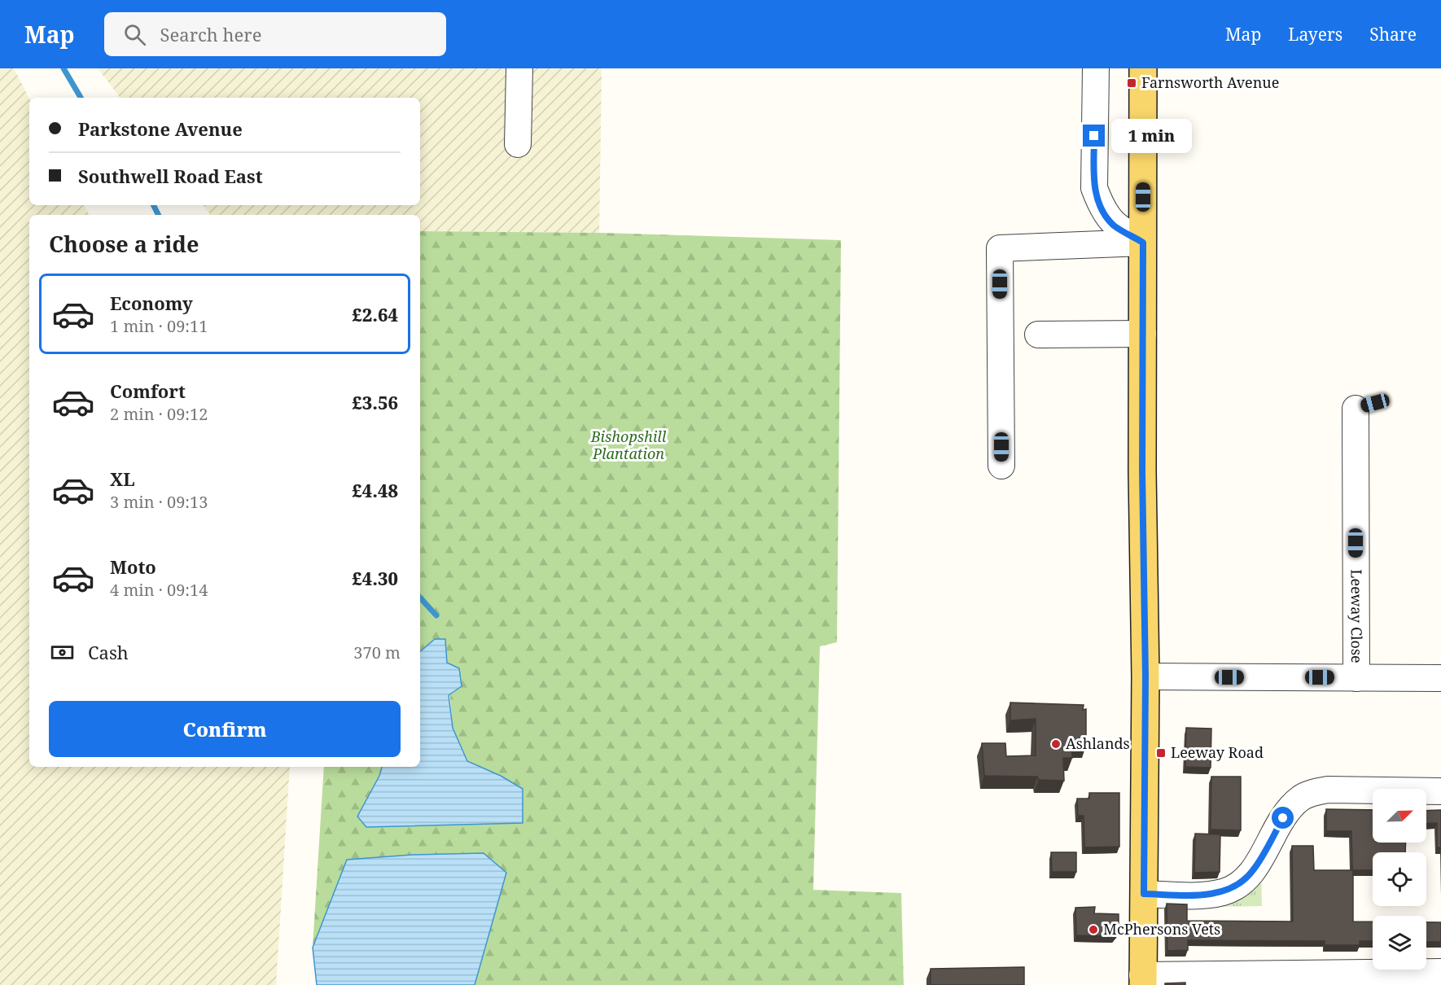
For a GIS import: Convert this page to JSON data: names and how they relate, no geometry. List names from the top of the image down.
{
  "streets": {
    "street": ["Leeway Close"]
  },
  "parks": ["Bishopshill Plantation"],
  "places": {
    "transit": ["Farnsworth Avenue", "Leeway Road"],
    "other": ["Ashlands", "McPhersons Vets"]
  },
  "north": "top right",
  "page": {
    "header": "Map",
    "search": "Search here",
    "nav": ["Map", "Layers", "Share"],
    "banner": ["Parkstone Avenue", "Southwell Road East"],
    "bubble": "1 min",
    "heading": "Choose a ride",
    "list": [
      {
        "name": "Economy",
        "note": "1 min · 09:11",
        "value": "£2.64"
      },
      {
        "name": "Comfort",
        "note": "2 min · 09:12",
        "value": "£3.56"
      },
      {
        "name": "XL",
        "note": "3 min · 09:13",
        "value": "£4.48"
      },
      {
        "name": "Moto",
        "note": "4 min · 09:14",
        "value": "£4.30"
      }
    ],
    "pay": ["Cash", "370 m"],
    "buttons": "Confirm"
  }
}
